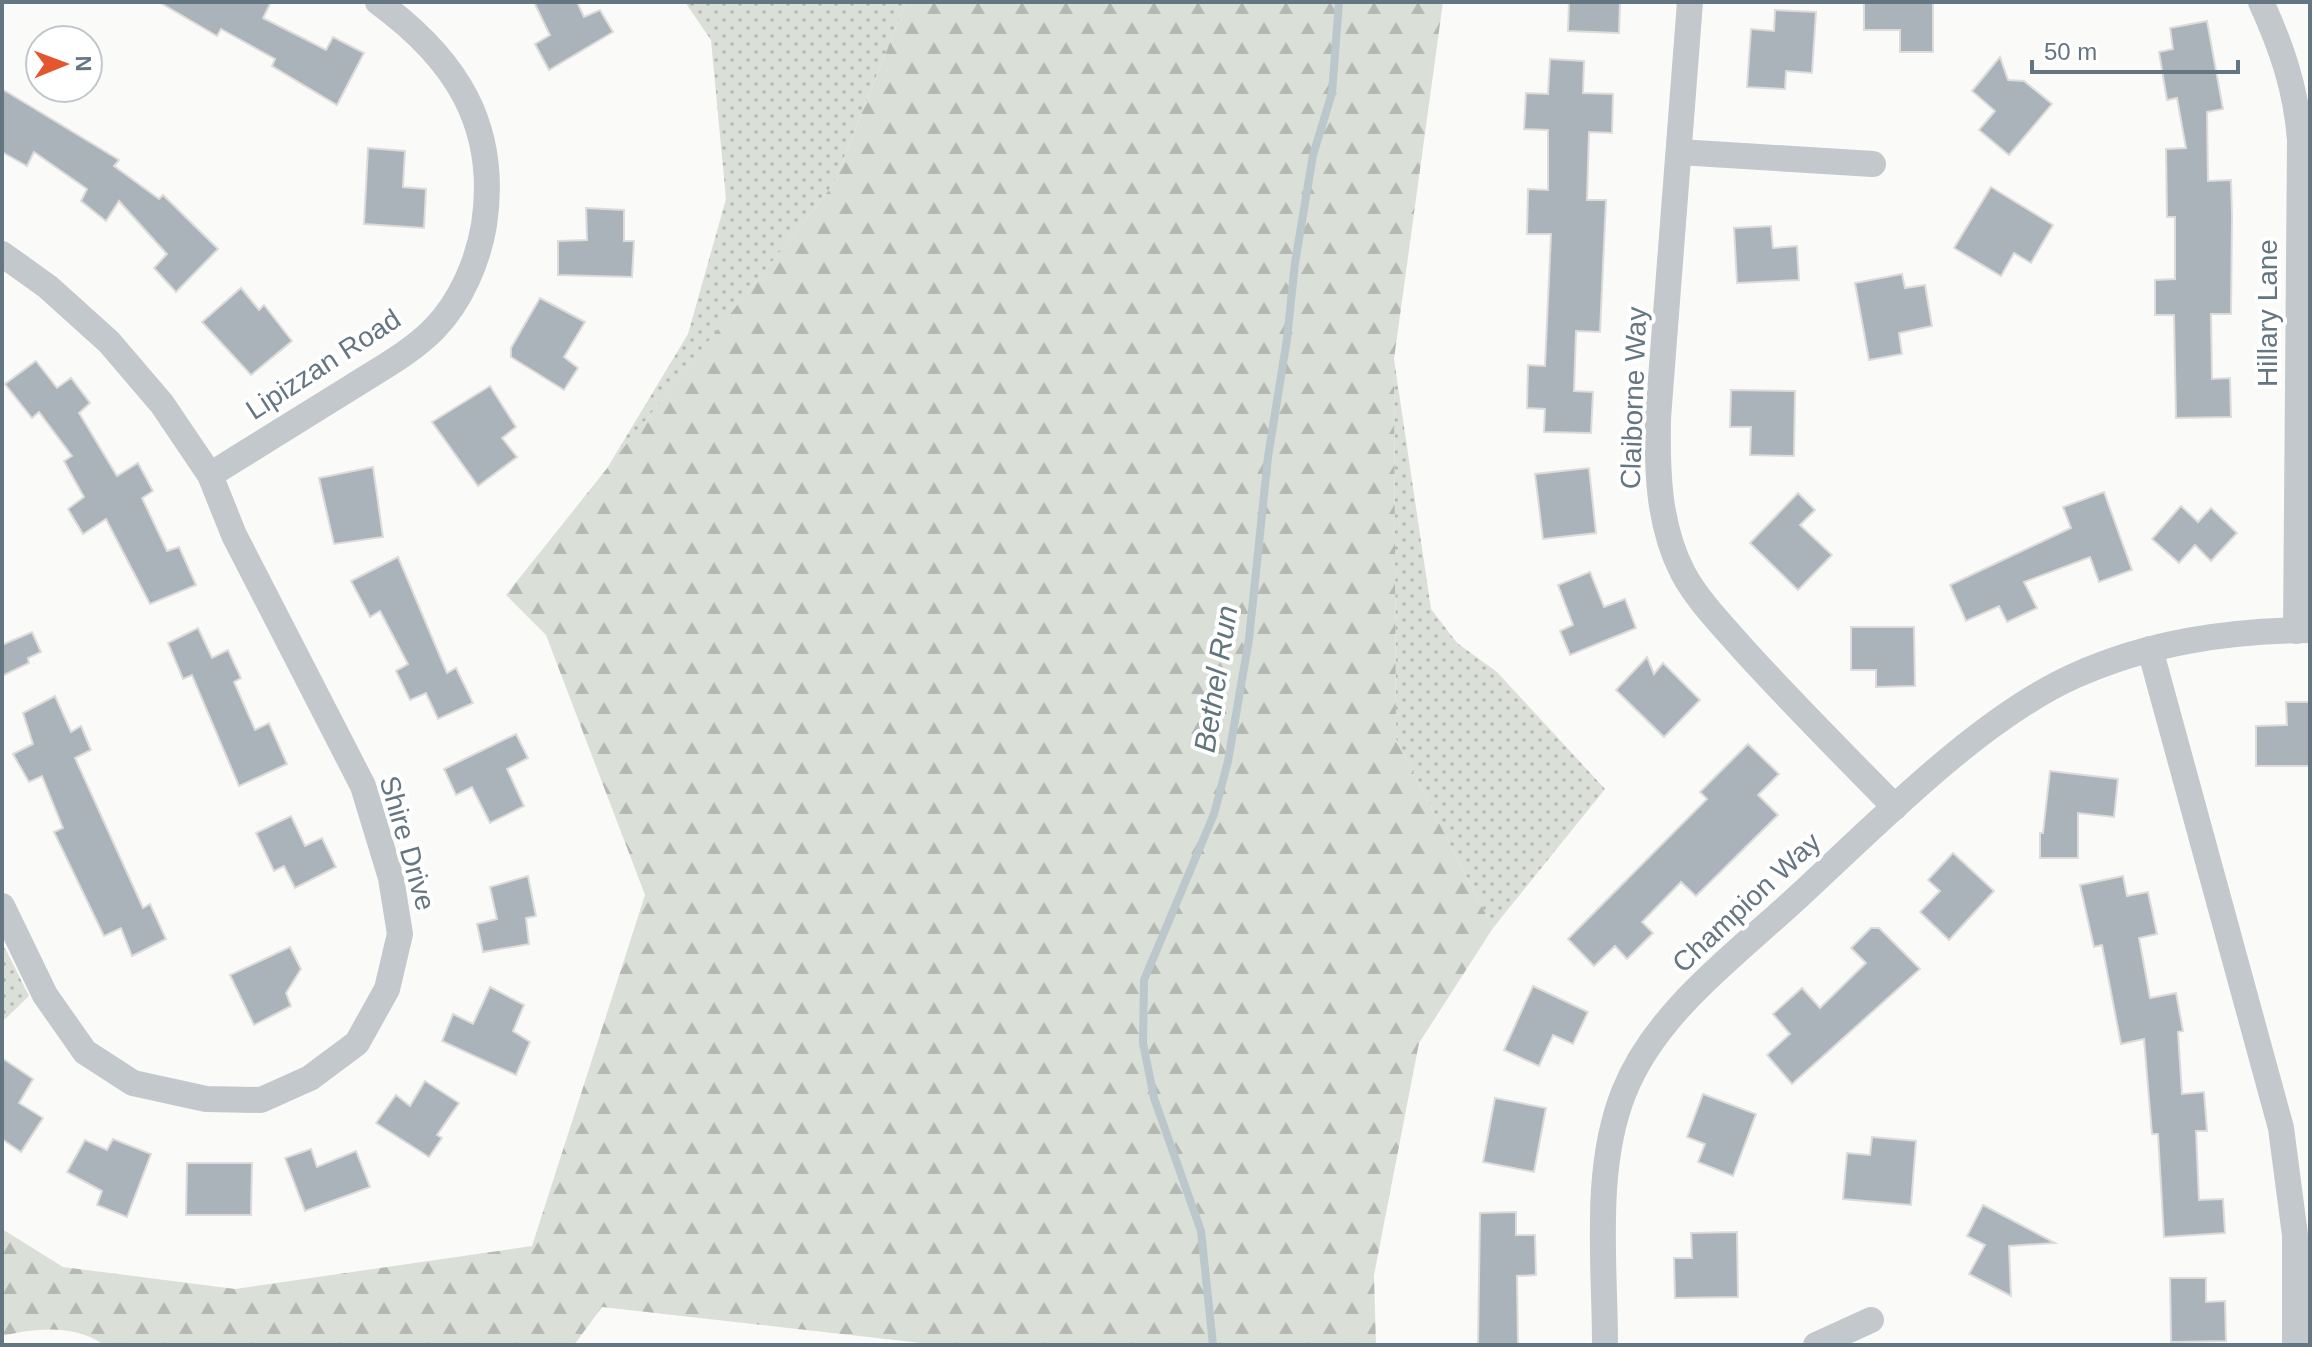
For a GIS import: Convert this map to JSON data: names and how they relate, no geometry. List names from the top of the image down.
{
  "streets": {
    "street": [
      "Hillary Lane",
      "Lipizzan Road",
      "Claiborne Way",
      "Shire Drive",
      "Champion Way"
    ]
  },
  "crossings": [
    ["Hillary Lane", "Champion Way"],
    ["Lipizzan Road", "Shire Drive"],
    ["Claiborne Way", "Champion Way"]
  ],
  "water": ["Bethel Run"],
  "scale_bar": "50 m",
  "north": "right"
}
